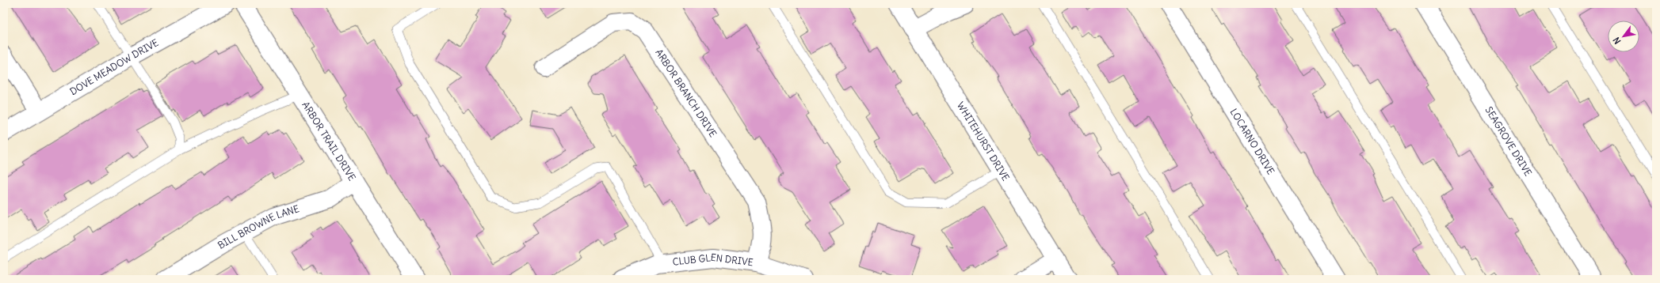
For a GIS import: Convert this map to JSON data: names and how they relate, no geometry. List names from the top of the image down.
{
  "streets": {
    "street": [
      "DOVE MEADOW DRIVE",
      "ARBOR BRANCH DRIVE",
      "ARBOR TRAIL DRIVE",
      "WHITEHURST DRIVE",
      "LOCARNO DRIVE",
      "SEAGROVE DRIVE",
      "BILL BROWNE LANE",
      "CLUB GLEN DRIVE"
    ]
  },
  "crossings": [
    ["ARBOR BRANCH DRIVE", "CLUB GLEN DRIVE"],
    ["ARBOR TRAIL DRIVE", "BILL BROWNE LANE"]
  ],
  "north": "bottom left"
}
